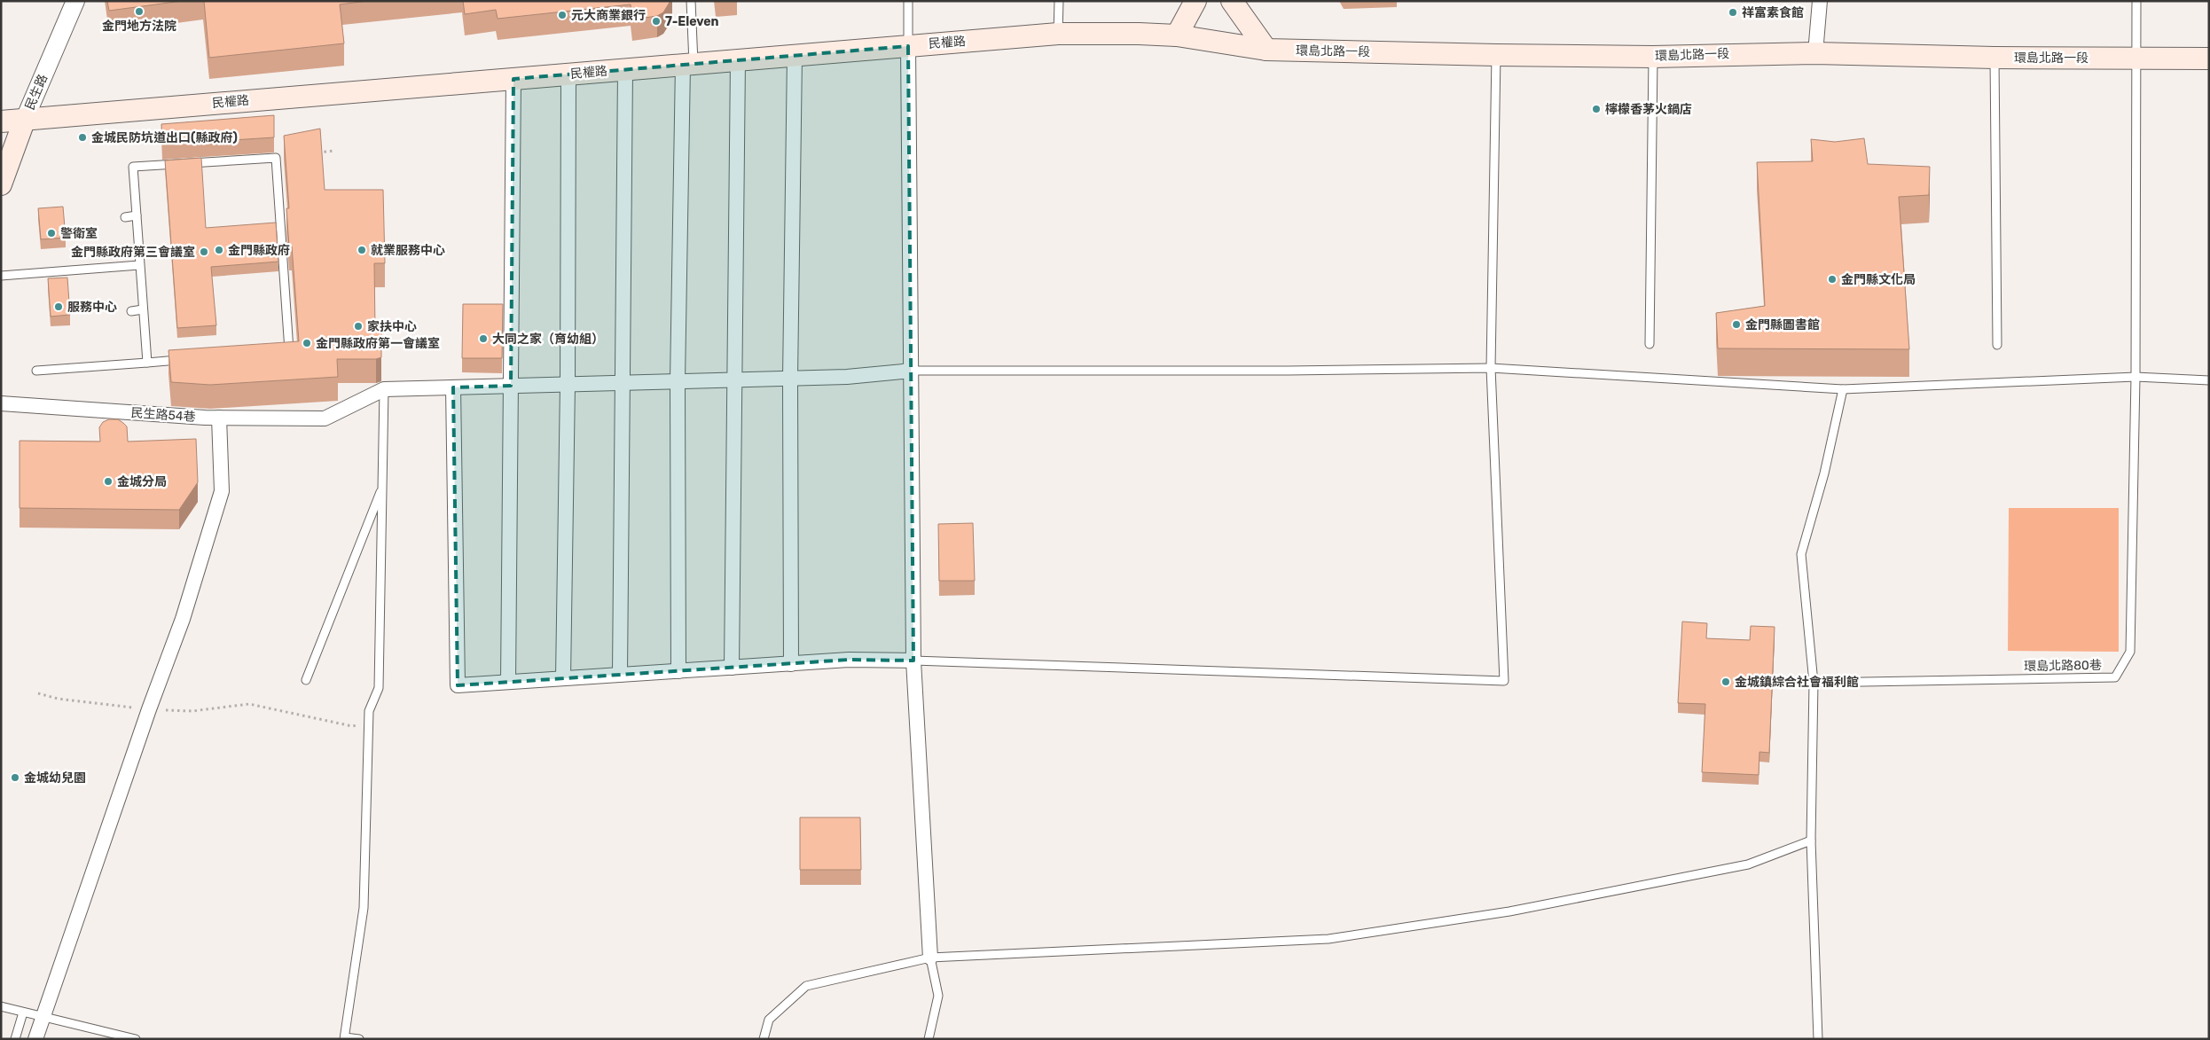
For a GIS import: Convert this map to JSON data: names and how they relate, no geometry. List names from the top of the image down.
{
  "streets": {
    "main road": ["民權路", "環島北路一段", "民生路"],
    "street": ["民生路54巷"],
    "lane": ["環島北路80巷"]
  },
  "crossings": [
    ["民權路", "環島北路一段"],
    ["民權路", "民生路"]
  ],
  "places": [
    "金門地方法院",
    "祥富素食館",
    "元大商業銀行",
    "7-Eleven",
    "檸檬香茅火鍋店",
    "金城民防坑道出口(縣政府)",
    "警衛室",
    "金門縣政府",
    "就業服務中心",
    "金門縣政府第三會議室",
    "金門縣文化局",
    "服務中心",
    "金門縣圖書館",
    "家扶中心",
    "大同之家（育幼組）",
    "金門縣政府第一會議室",
    "金城分局",
    "金城鎮綜合社會福利館",
    "金城幼兒園"
  ]
}
